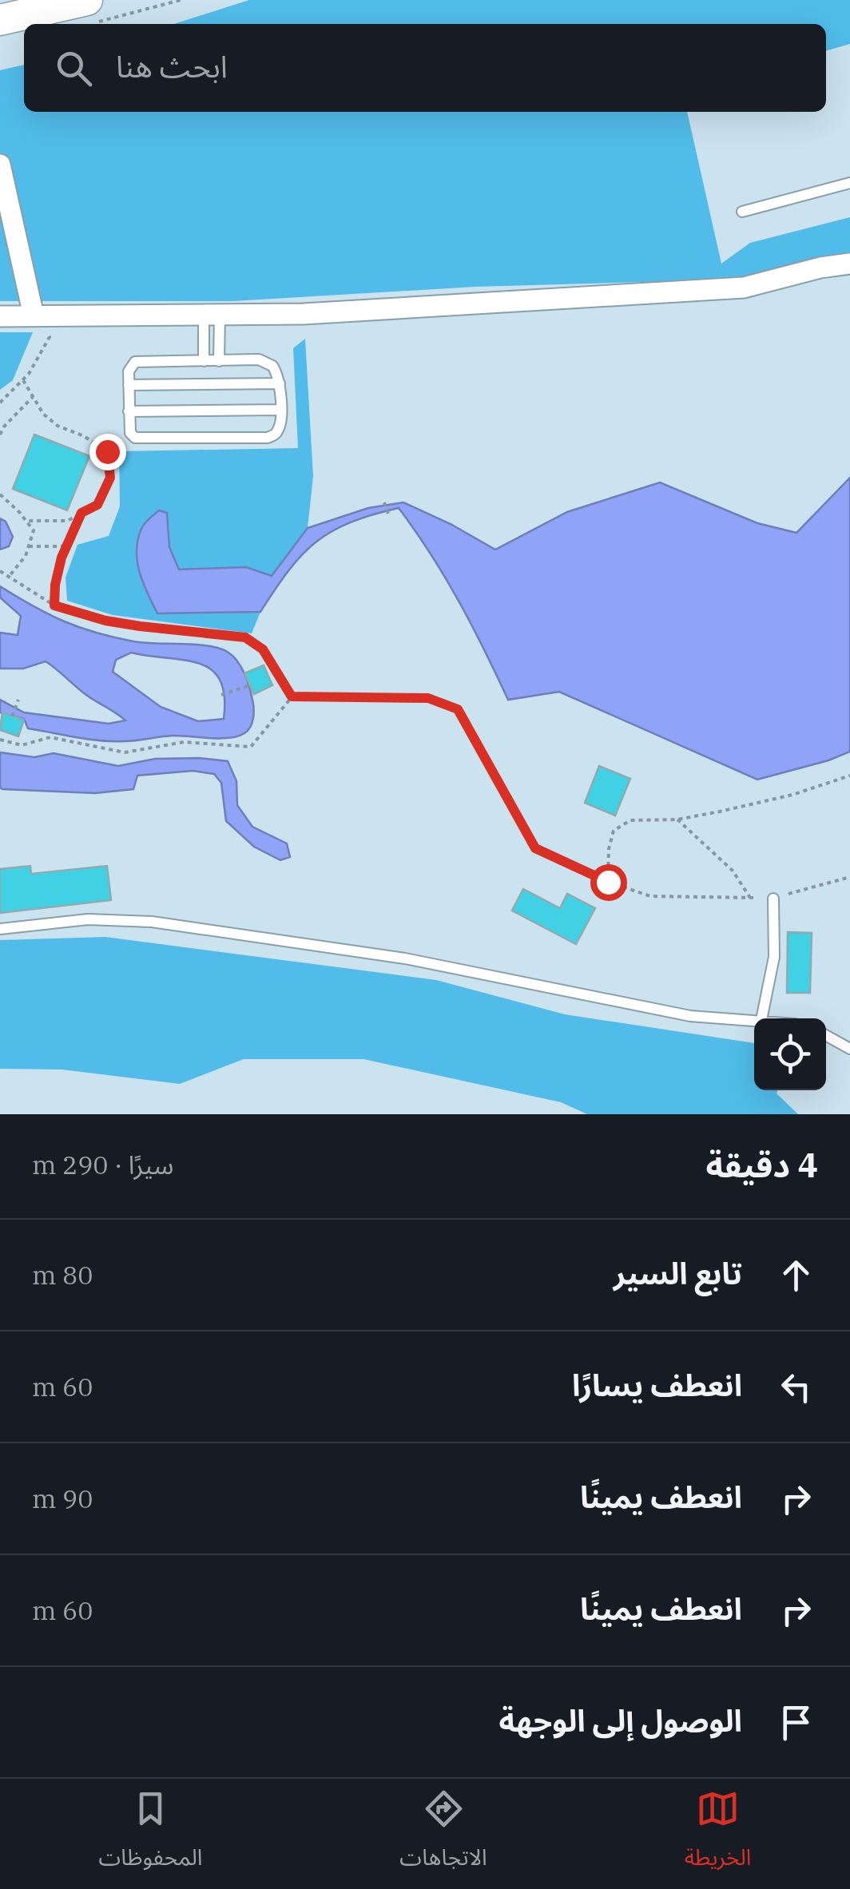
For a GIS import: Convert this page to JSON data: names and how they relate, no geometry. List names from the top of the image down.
{
  "page": {
    "search": "ابحث هنا",
    "heading": ["4 دقيقة", "سيرًا · 290 m"],
    "list": [
      ["تابع السير", "80 m"],
      ["انعطف يسارًا", "60 m"],
      ["انعطف يمينًا", "90 m"],
      ["انعطف يمينًا", "60 m"],
      "الوصول إلى الوجهة"
    ],
    "nav": ["الخريطة", "الاتجاهات", "المحفوظات"]
  }
}
